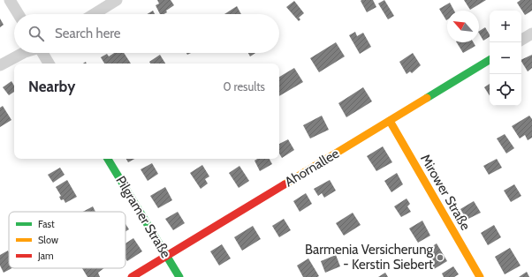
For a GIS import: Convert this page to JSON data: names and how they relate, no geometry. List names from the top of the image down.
{
  "streets": {
    "street": ["Ahornallee", "Mirower Straße", "Pilgramer Straße"]
  },
  "crossings": [
    ["Ahornallee", "Mirower Straße"],
    ["Ahornallee", "Pilgramer Straße"]
  ],
  "places": ["Barmenia Versicherung - Kerstin Siebert"],
  "legend": ["Fast", "Slow", "Jam"],
  "north": "top left",
  "page": {
    "map_buttons": ["+", "−"],
    "search": "Search here",
    "heading": ["Nearby", "0 results"]
  }
}
